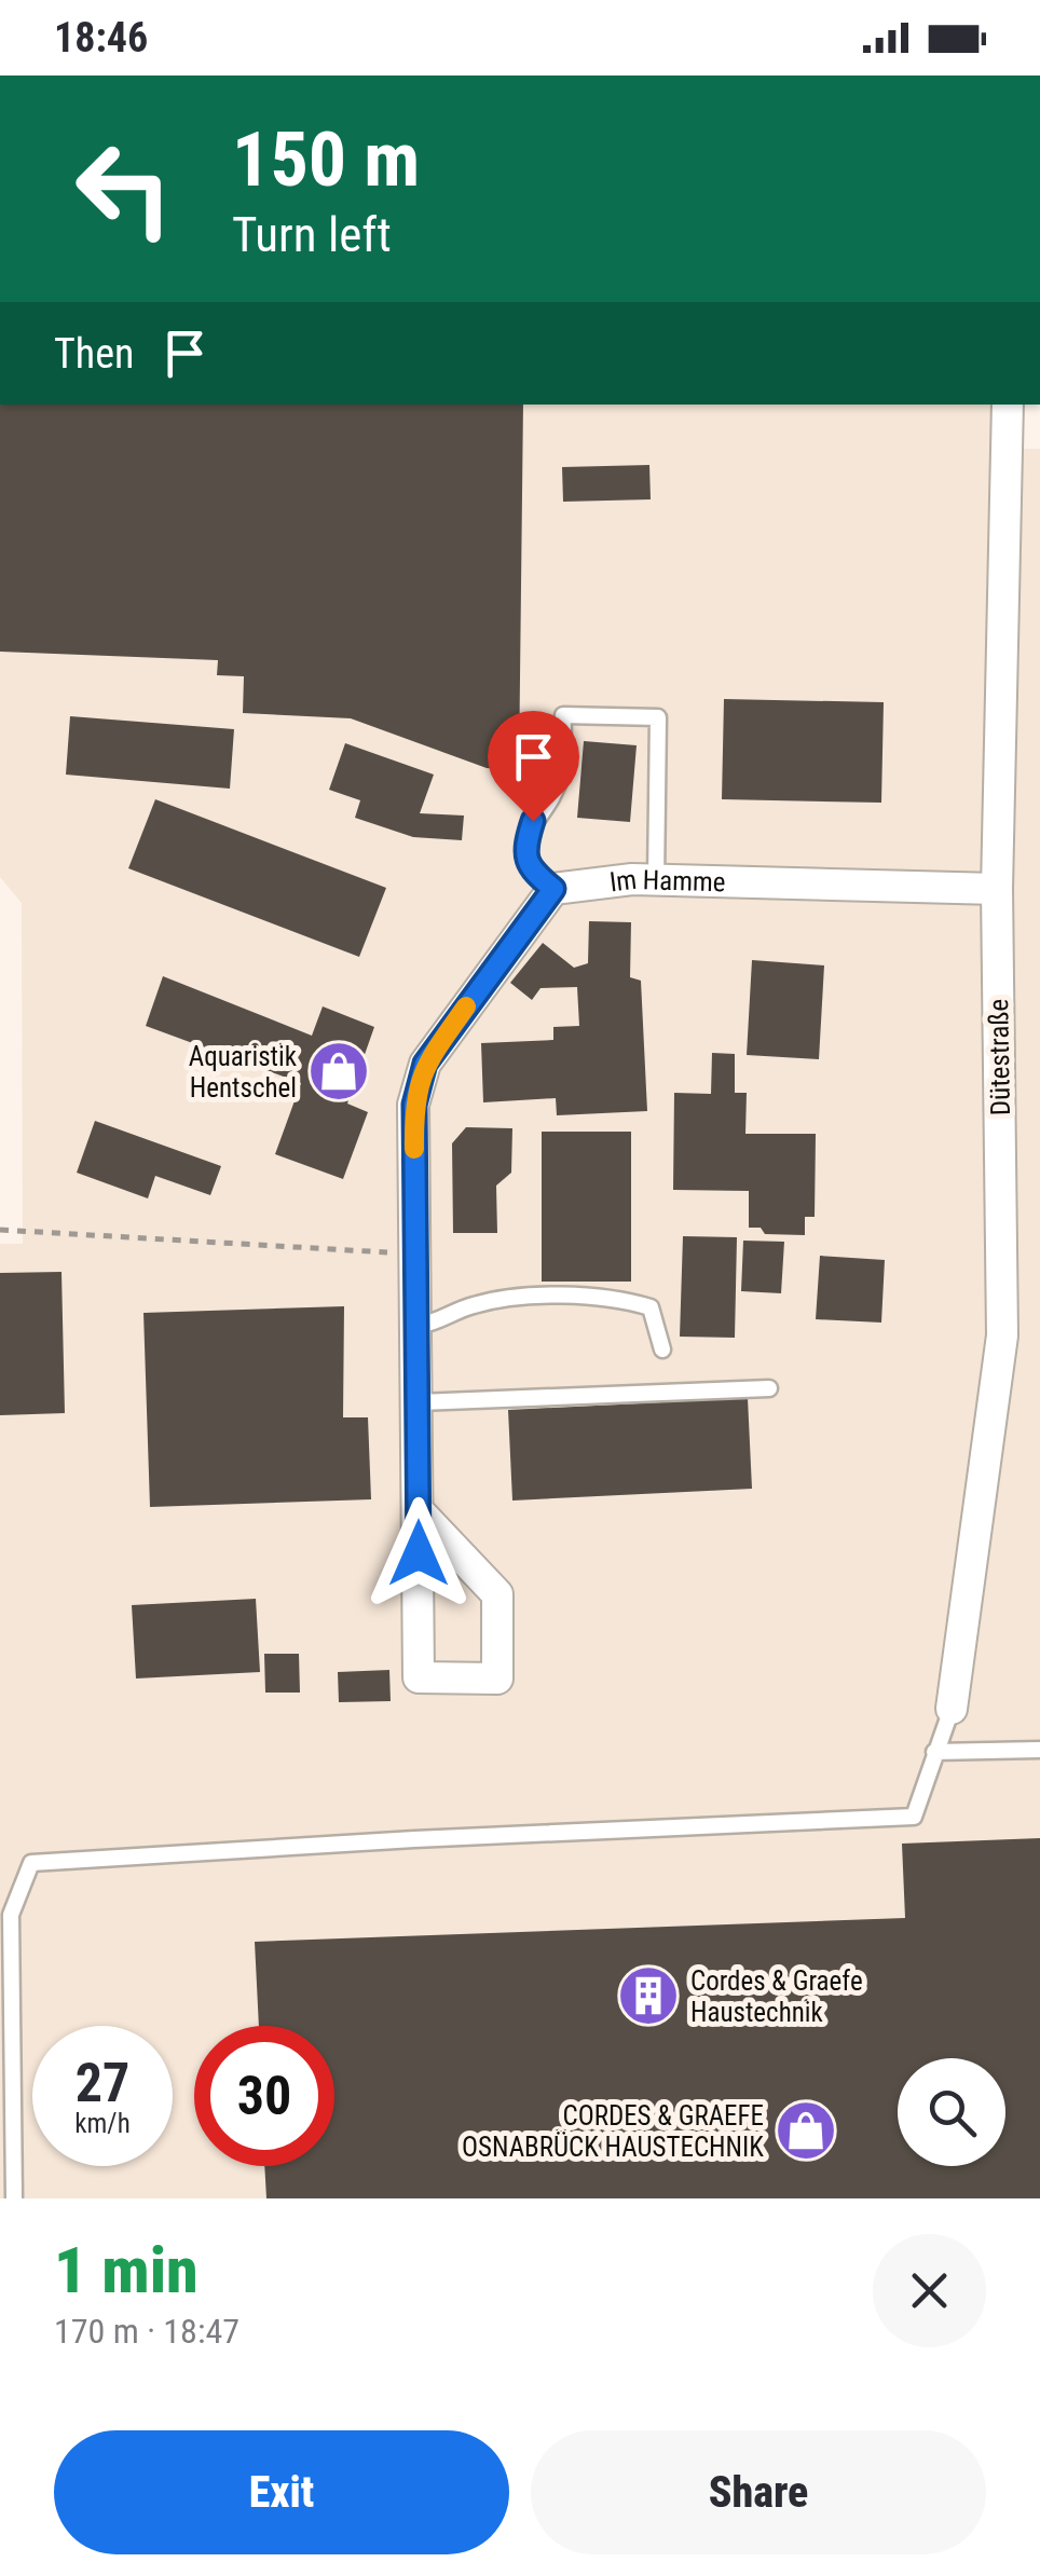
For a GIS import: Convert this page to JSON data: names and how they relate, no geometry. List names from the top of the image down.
{
  "streets": {
    "street": ["Im Hamme", "Dütestraße"]
  },
  "crossings": [
    ["Im Hamme", "Dütestraße"]
  ],
  "places": {
    "shop": ["Aquaristik Hentschel", "CORDES & GRAEFE OSNABRÜCK HAUSTECHNIK"],
    "building": ["Cordes & Graefe Haustechnik"]
  },
  "page": {
    "status": "18:46",
    "turn": ["150 m", "Turn left"],
    "then": "Then",
    "speed": "27 km/h",
    "limit": "30",
    "heading": ["1 min", "170 m · 18:47"],
    "buttons": ["Exit", "Share"]
  }
}
